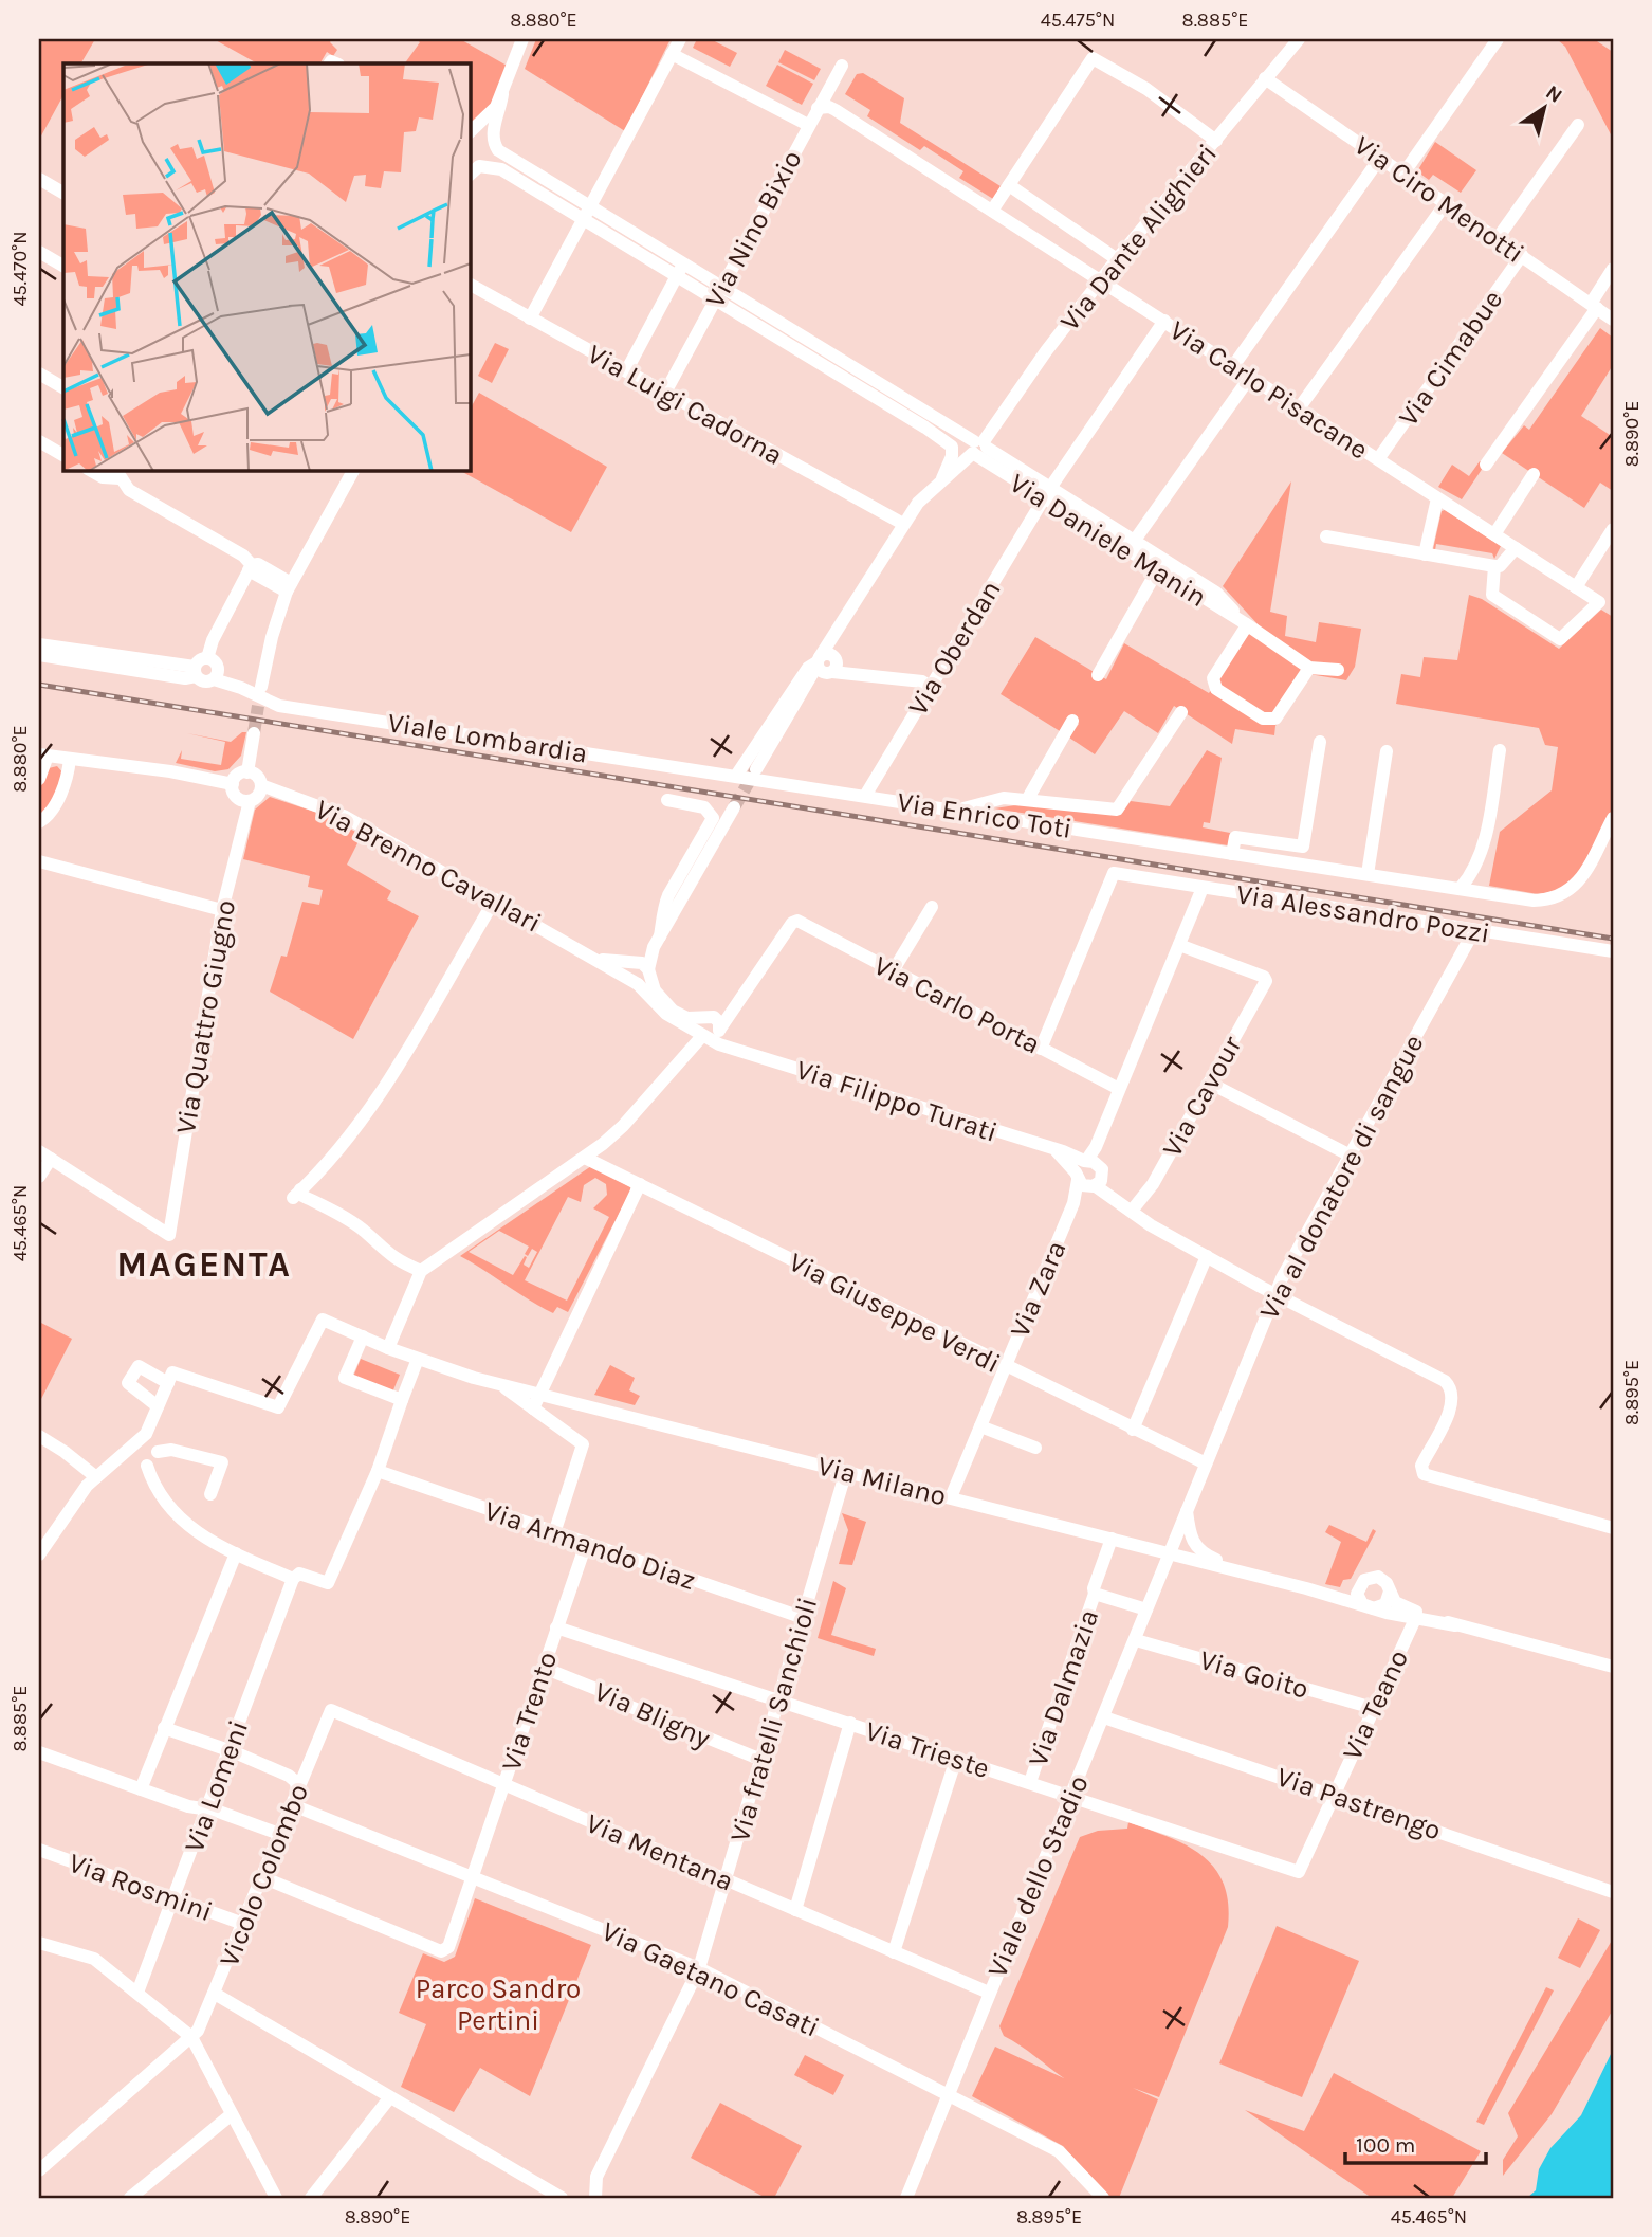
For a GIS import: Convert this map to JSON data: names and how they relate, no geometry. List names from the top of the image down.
{
  "streets": {
    "street": [
      "Via Ciro Menotti",
      "Via Nino Bixio",
      "Via Dante Alighieri",
      "Via Cimabue",
      "Via Carlo Pisacane",
      "Via Luigi Cadorna",
      "Via Daniele Manin",
      "Via Oberdan",
      "Viale Lombardia",
      "Via Enrico Toti",
      "Via Brenno Cavallari",
      "Via Alessandro Pozzi",
      "Via Carlo Porta",
      "Via Quattro Giugno",
      "Via Cavour",
      "Via Filippo Turati",
      "Via al donatore di sangue",
      "Via Zara",
      "Via Giuseppe Verdi",
      "Via Milano",
      "Via Armando Diaz",
      "Via Goito",
      "Via Dalmazia",
      "Via Teano",
      "Via Trento",
      "Via Bligny",
      "Via fratelli Sanchioli",
      "Via Trieste",
      "Via Lomeni",
      "Via Pastrengo",
      "Via Mentana",
      "Vicolo Colombo",
      "Viale dello Stadio",
      "Via Rosmini",
      "Via Gaetano Casati"
    ]
  },
  "crossings": [
    ["Via Ciro Menotti", "Via Dante Alighieri"],
    ["Via Ciro Menotti", "Via Cimabue"],
    ["Via Nino Bixio", "Via Carlo Pisacane"],
    ["Via Nino Bixio", "Via Luigi Cadorna"],
    ["Via Dante Alighieri", "Via Carlo Pisacane"],
    ["Via Dante Alighieri", "Via Luigi Cadorna"],
    ["Via Dante Alighieri", "Via Daniele Manin"],
    ["Via Dante Alighieri", "Viale Lombardia"],
    ["Via Dante Alighieri", "Via Enrico Toti"],
    ["Via Cimabue", "Via Carlo Pisacane"],
    ["Via Carlo Pisacane", "Via Oberdan"],
    ["Via Daniele Manin", "Via Oberdan"],
    ["Via Oberdan", "Via Enrico Toti"],
    ["Viale Lombardia", "Via Enrico Toti"],
    ["Via Brenno Cavallari", "Via Quattro Giugno"],
    ["Via Brenno Cavallari", "Via Filippo Turati"],
    ["Via Alessandro Pozzi", "Via Carlo Porta"],
    ["Via Alessandro Pozzi", "Via al donatore di sangue"],
    ["Via Alessandro Pozzi", "Via Zara"],
    ["Via Carlo Porta", "Via Filippo Turati"],
    ["Via Carlo Porta", "Via Zara"],
    ["Via Cavour", "Via Filippo Turati"],
    ["Via Cavour", "Via Zara"],
    ["Via Filippo Turati", "Via al donatore di sangue"],
    ["Via Filippo Turati", "Via Zara"],
    ["Via al donatore di sangue", "Via Giuseppe Verdi"],
    ["Via al donatore di sangue", "Via Milano"],
    ["Via al donatore di sangue", "Viale dello Stadio"],
    ["Via Zara", "Via Giuseppe Verdi"],
    ["Via Zara", "Via Milano"],
    ["Via Milano", "Via Dalmazia"],
    ["Via Milano", "Via Teano"],
    ["Via Milano", "Via fratelli Sanchioli"],
    ["Via Milano", "Viale dello Stadio"],
    ["Via Armando Diaz", "Via Trento"],
    ["Via Armando Diaz", "Via fratelli Sanchioli"],
    ["Via Goito", "Via Teano"],
    ["Via Goito", "Viale dello Stadio"],
    ["Via Dalmazia", "Via Trieste"],
    ["Via Dalmazia", "Viale dello Stadio"],
    ["Via Teano", "Via Trieste"],
    ["Via Teano", "Via Pastrengo"],
    ["Via Trento", "Via Bligny"],
    ["Via Trento", "Via Trieste"],
    ["Via Trento", "Via Mentana"],
    ["Via Trento", "Vicolo Colombo"],
    ["Via Trento", "Via Gaetano Casati"],
    ["Via Bligny", "Via fratelli Sanchioli"],
    ["Via fratelli Sanchioli", "Via Trieste"],
    ["Via fratelli Sanchioli", "Via Mentana"],
    ["Via fratelli Sanchioli", "Via Gaetano Casati"],
    ["Via Trieste", "Viale dello Stadio"],
    ["Via Lomeni", "Via Rosmini"],
    ["Via Pastrengo", "Viale dello Stadio"],
    ["Via Mentana", "Vicolo Colombo"],
    ["Via Mentana", "Viale dello Stadio"],
    ["Vicolo Colombo", "Via Rosmini"],
    ["Vicolo Colombo", "Via Gaetano Casati"],
    ["Viale dello Stadio", "Via Gaetano Casati"]
  ],
  "districts": ["MAGENTA"],
  "parks": ["Parco Sandro Pertini"],
  "scale_bar": "100 m",
  "north": "top right",
  "coordinates": [
    "8.880°E",
    "45.475°N",
    "8.885°E",
    "45.470°N",
    "8.890°E",
    "45.465°N",
    "8.895°E"
  ]
}
